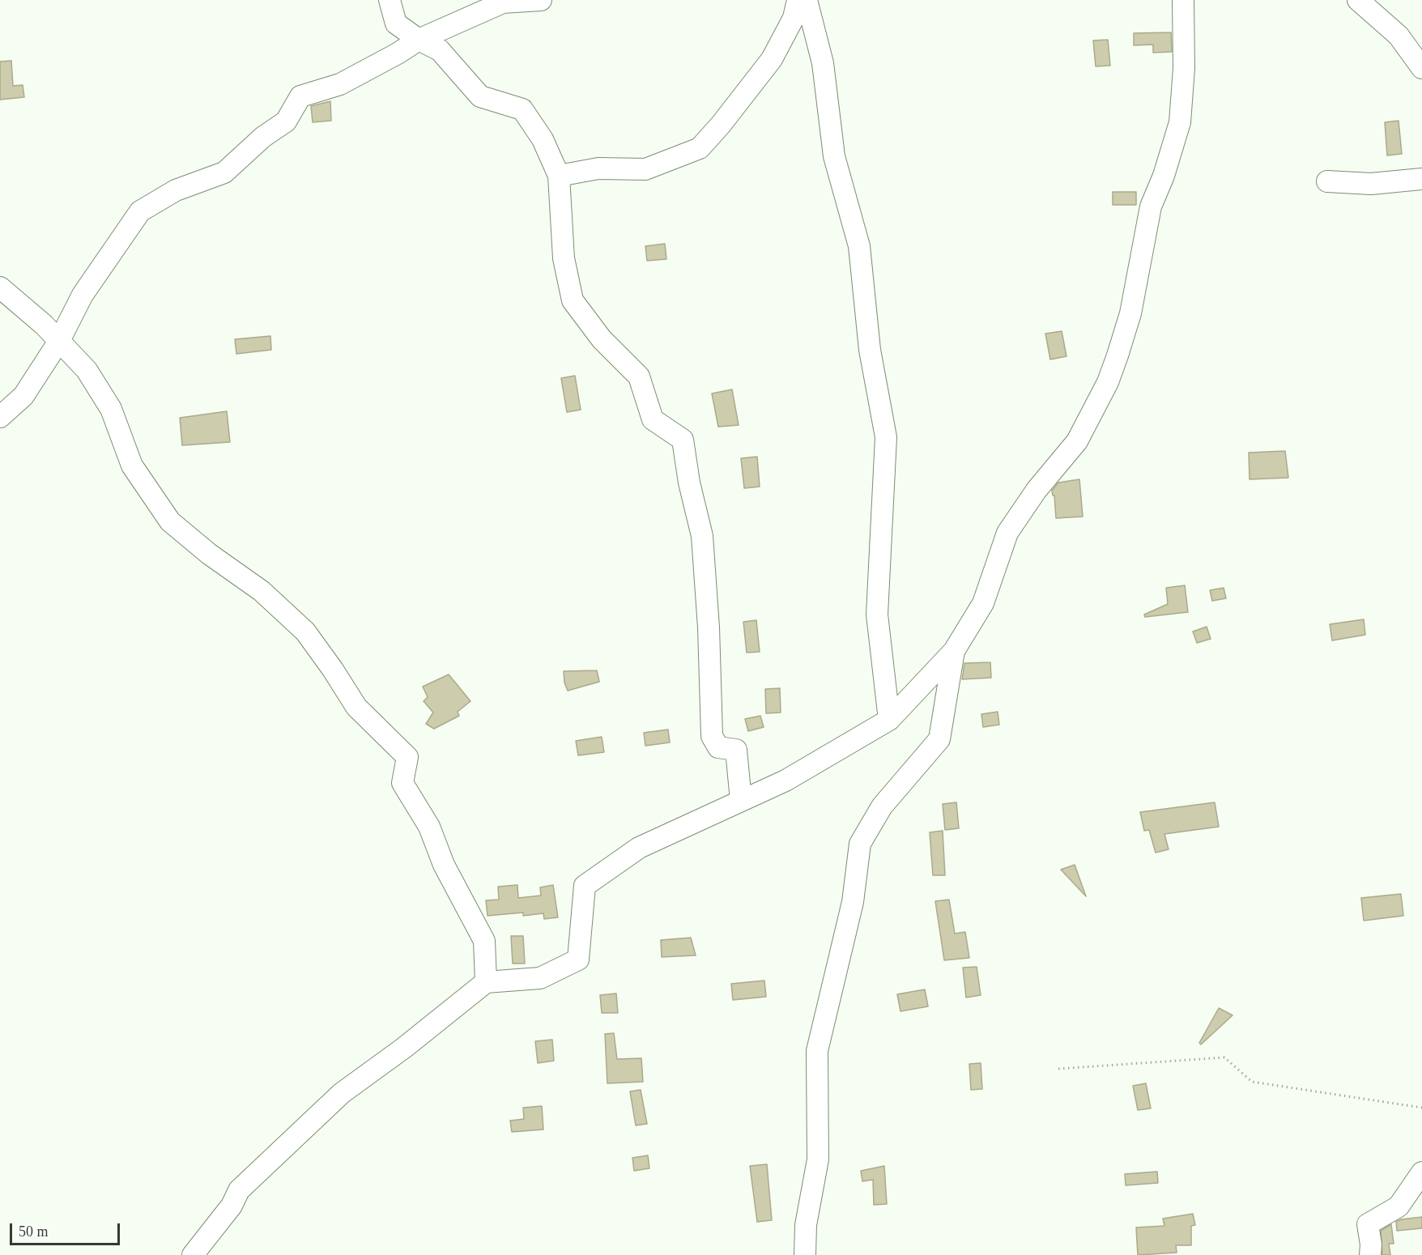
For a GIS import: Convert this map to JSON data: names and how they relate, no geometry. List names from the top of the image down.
{
  "scale_bar": "50 m"
}
